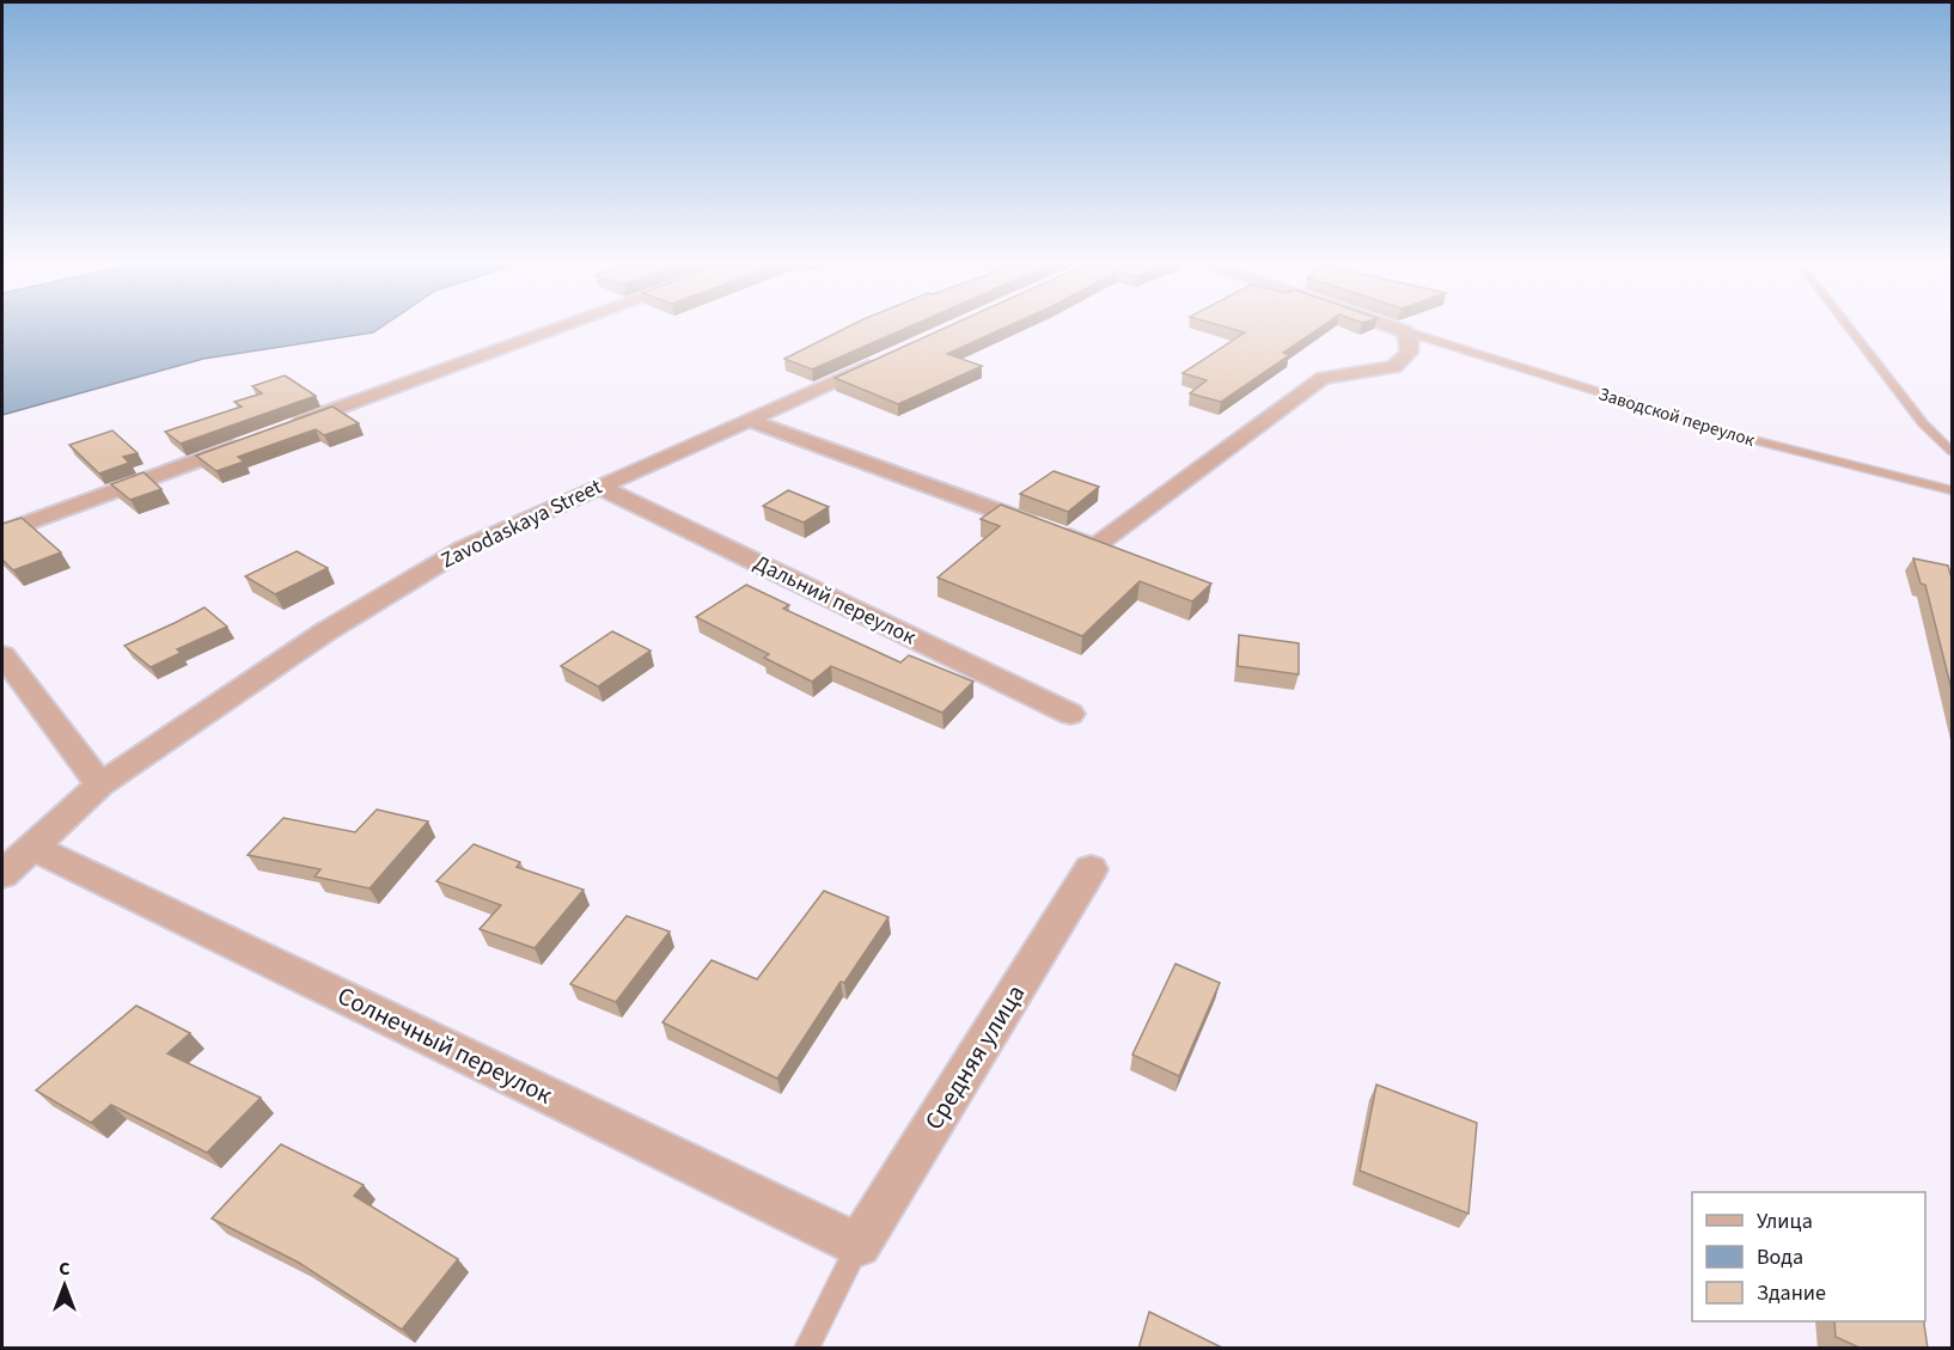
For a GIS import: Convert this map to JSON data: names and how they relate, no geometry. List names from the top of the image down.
{
  "streets": {
    "street": [
      "Заводской переулок",
      "Zavodaskaya Street",
      "Дальний переулок",
      "Солнечный переулок",
      "Средняя улица"
    ]
  },
  "crossings": [
    ["Zavodaskaya Street", "Дальний переулок"],
    ["Zavodaskaya Street", "Солнечный переулок"],
    ["Солнечный переулок", "Средняя улица"]
  ],
  "legend": ["Улица", "Вода", "Здание"],
  "north": "top"
}
